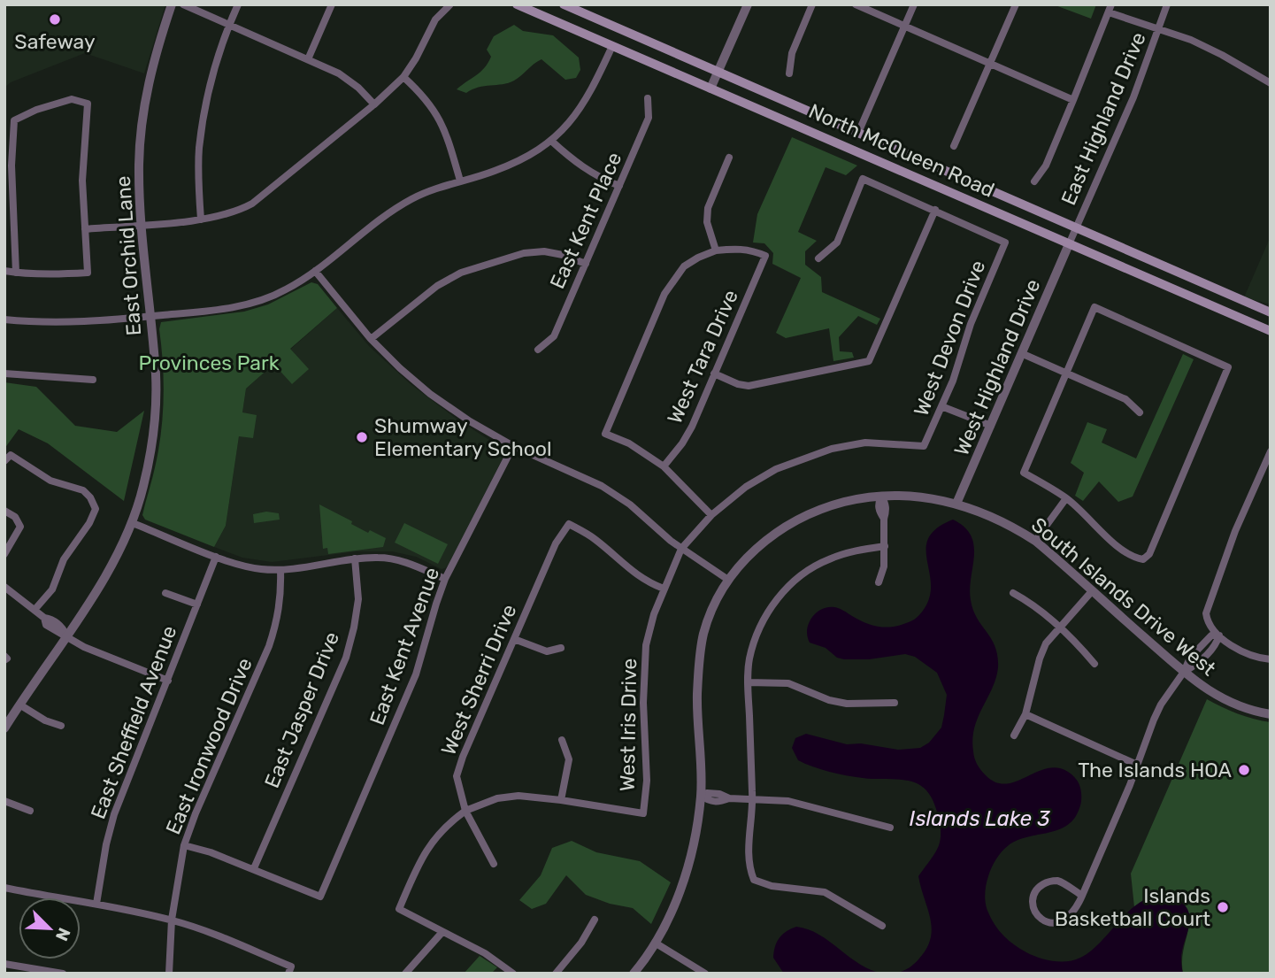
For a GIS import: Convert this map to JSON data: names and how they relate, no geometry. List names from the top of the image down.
{
  "streets": {
    "main road": ["North McQueen Road"],
    "street": [
      "East Highland Drive",
      "East Kent Place",
      "East Orchid Lane",
      "West Devon Drive",
      "West Tara Drive",
      "West Highland Drive",
      "South Islands Drive West",
      "East Kent Avenue",
      "West Sherri Drive",
      "East Jasper Drive",
      "East Sheffield Avenue",
      "West Iris Drive",
      "East Ironwood Drive"
    ]
  },
  "crossings": [
    ["East Highland Drive", "North McQueen Road"],
    ["East Highland Drive", "West Highland Drive"],
    ["North McQueen Road", "West Highland Drive"],
    ["West Devon Drive", "West Iris Drive"],
    ["West Highland Drive", "South Islands Drive West"],
    ["East Kent Avenue", "East Jasper Drive"],
    ["West Sherri Drive", "West Iris Drive"]
  ],
  "water": ["Islands Lake 3"],
  "parks": ["Provinces Park"],
  "places": [
    "Safeway",
    "Shumway Elementary School",
    "The Islands HOA",
    "Islands Basketball Court"
  ],
  "north": "bottom right"
}
